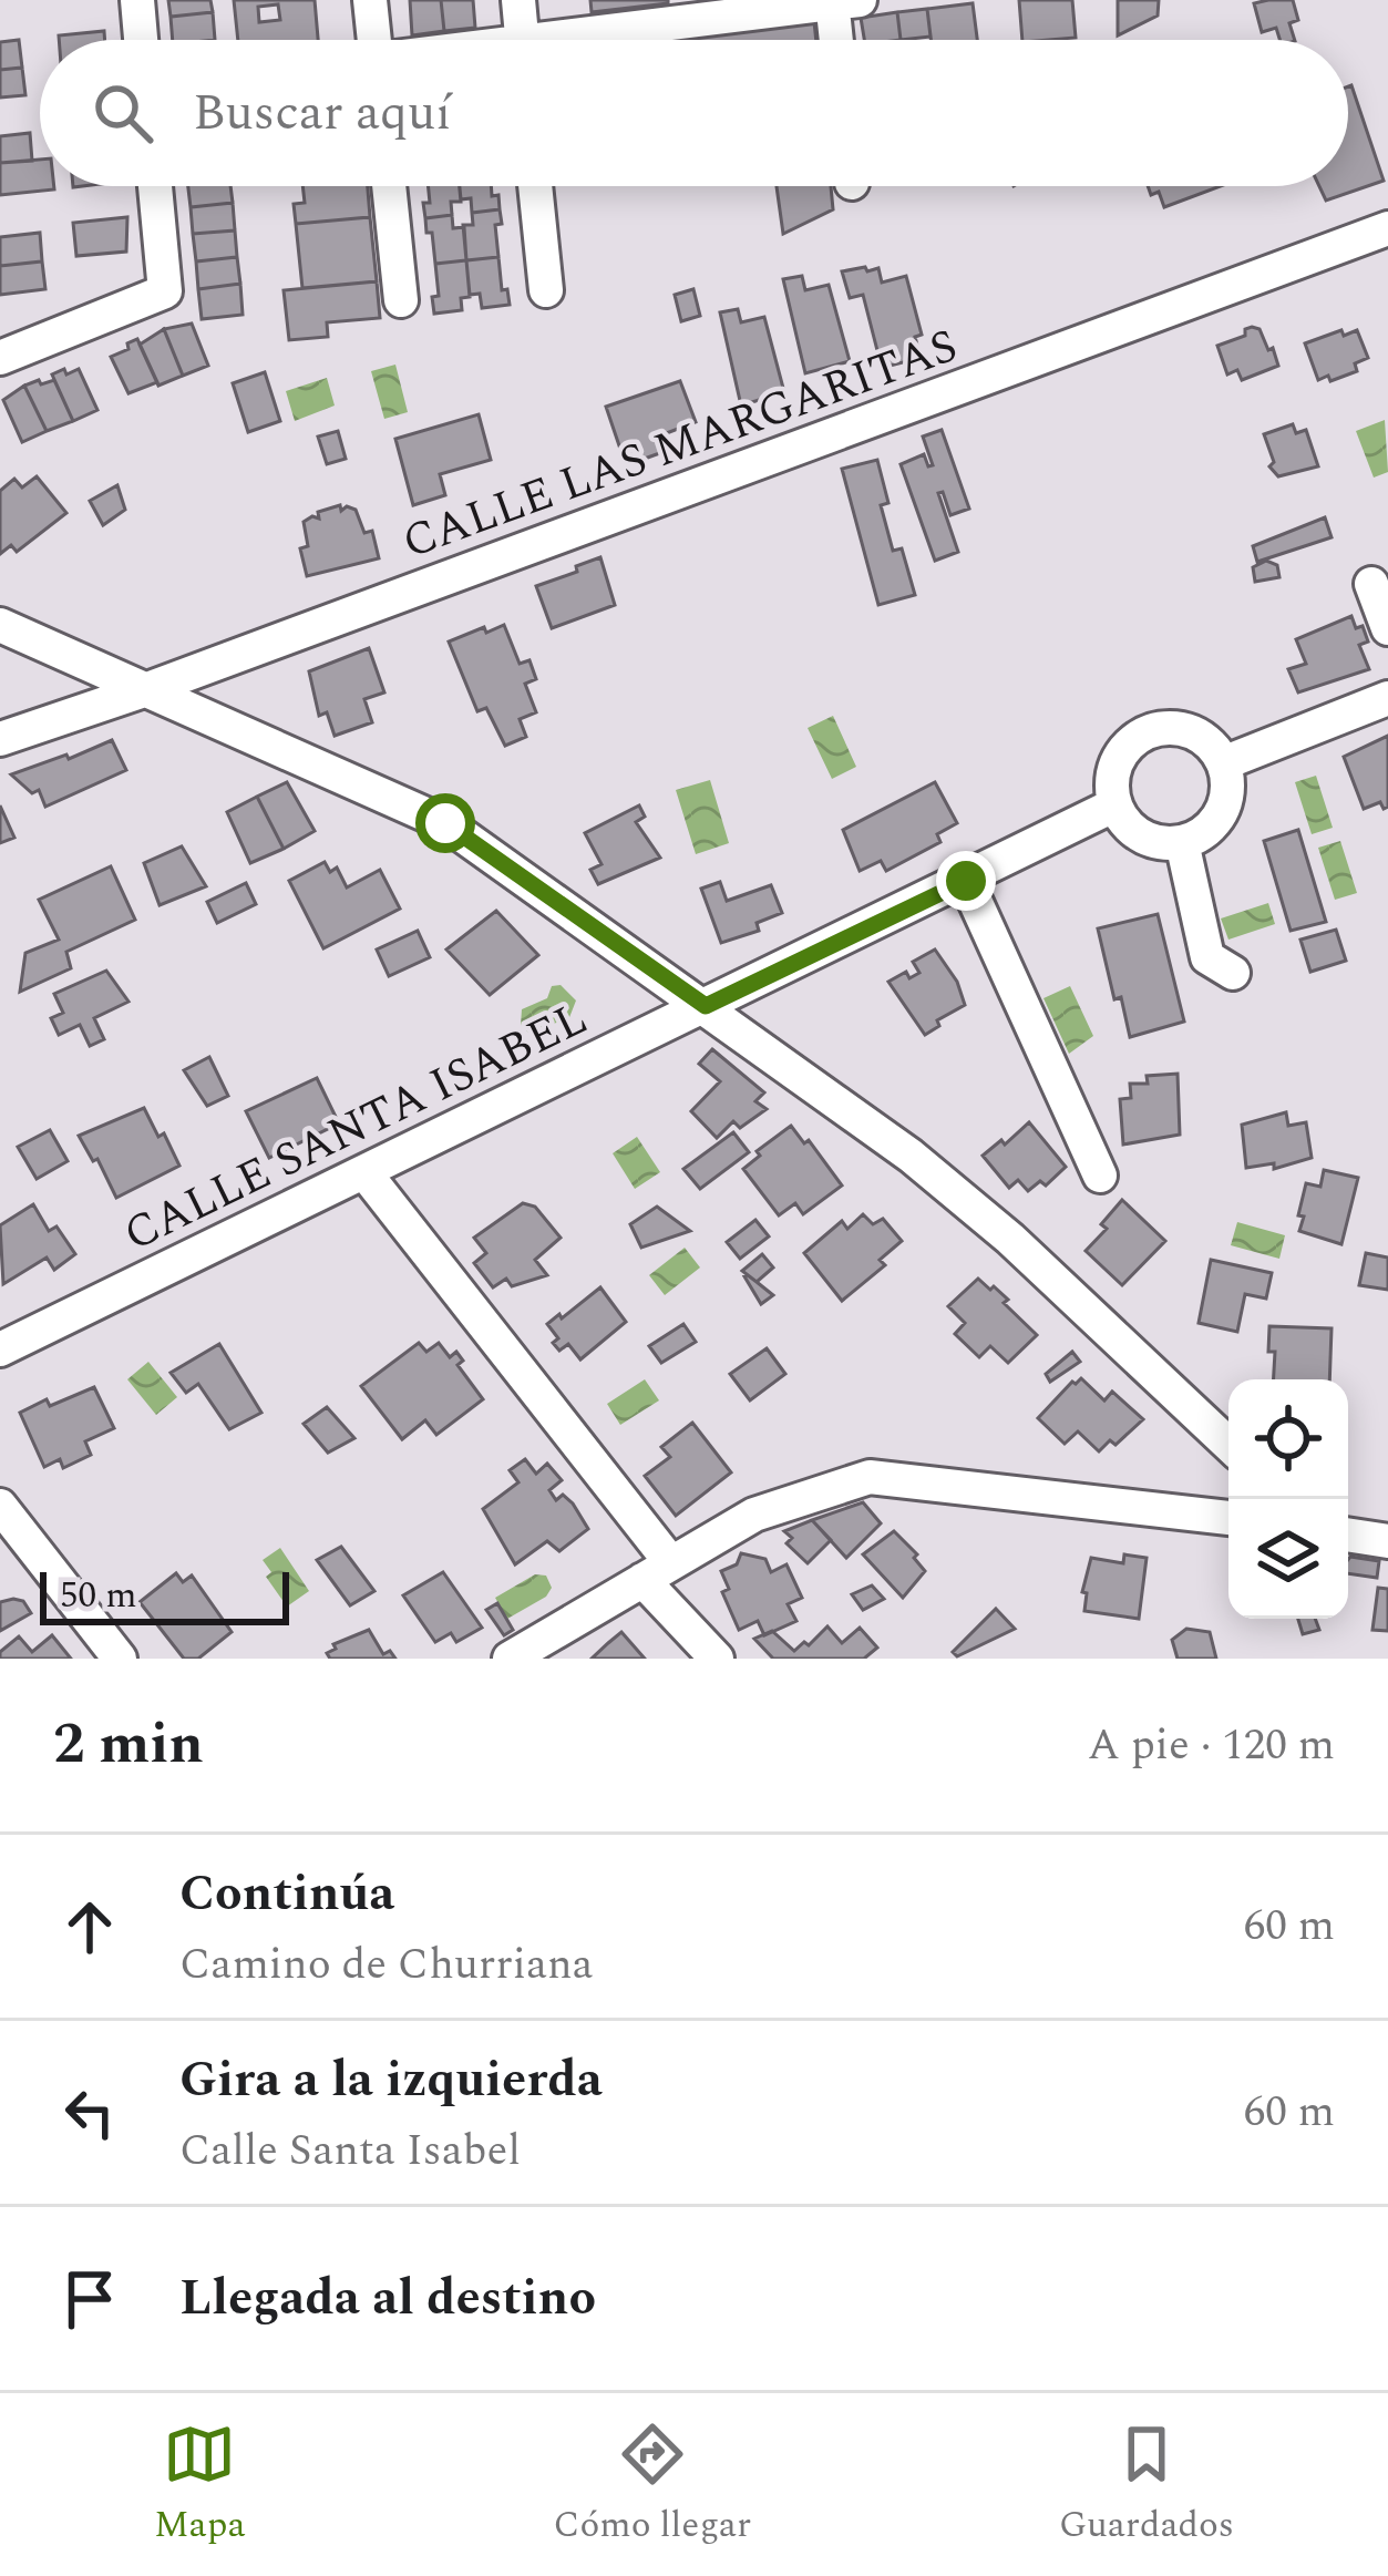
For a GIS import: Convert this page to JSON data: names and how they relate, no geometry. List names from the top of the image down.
{
  "streets": {
    "street": ["CALLE LAS MARGARITAS", "CALLE SANTA ISABEL"]
  },
  "scale_bar": "50 m",
  "page": {
    "search": "Buscar aquí",
    "scale": "50 m",
    "heading": ["2 min", "A pie · 120 m"],
    "list": [
      ["Continúa", "Camino de Churriana", "60 m"],
      ["Gira a la izquierda", "Calle Santa Isabel", "60 m"],
      "Llegada al destino"
    ],
    "nav": ["Mapa", "Cómo llegar", "Guardados"]
  }
}
